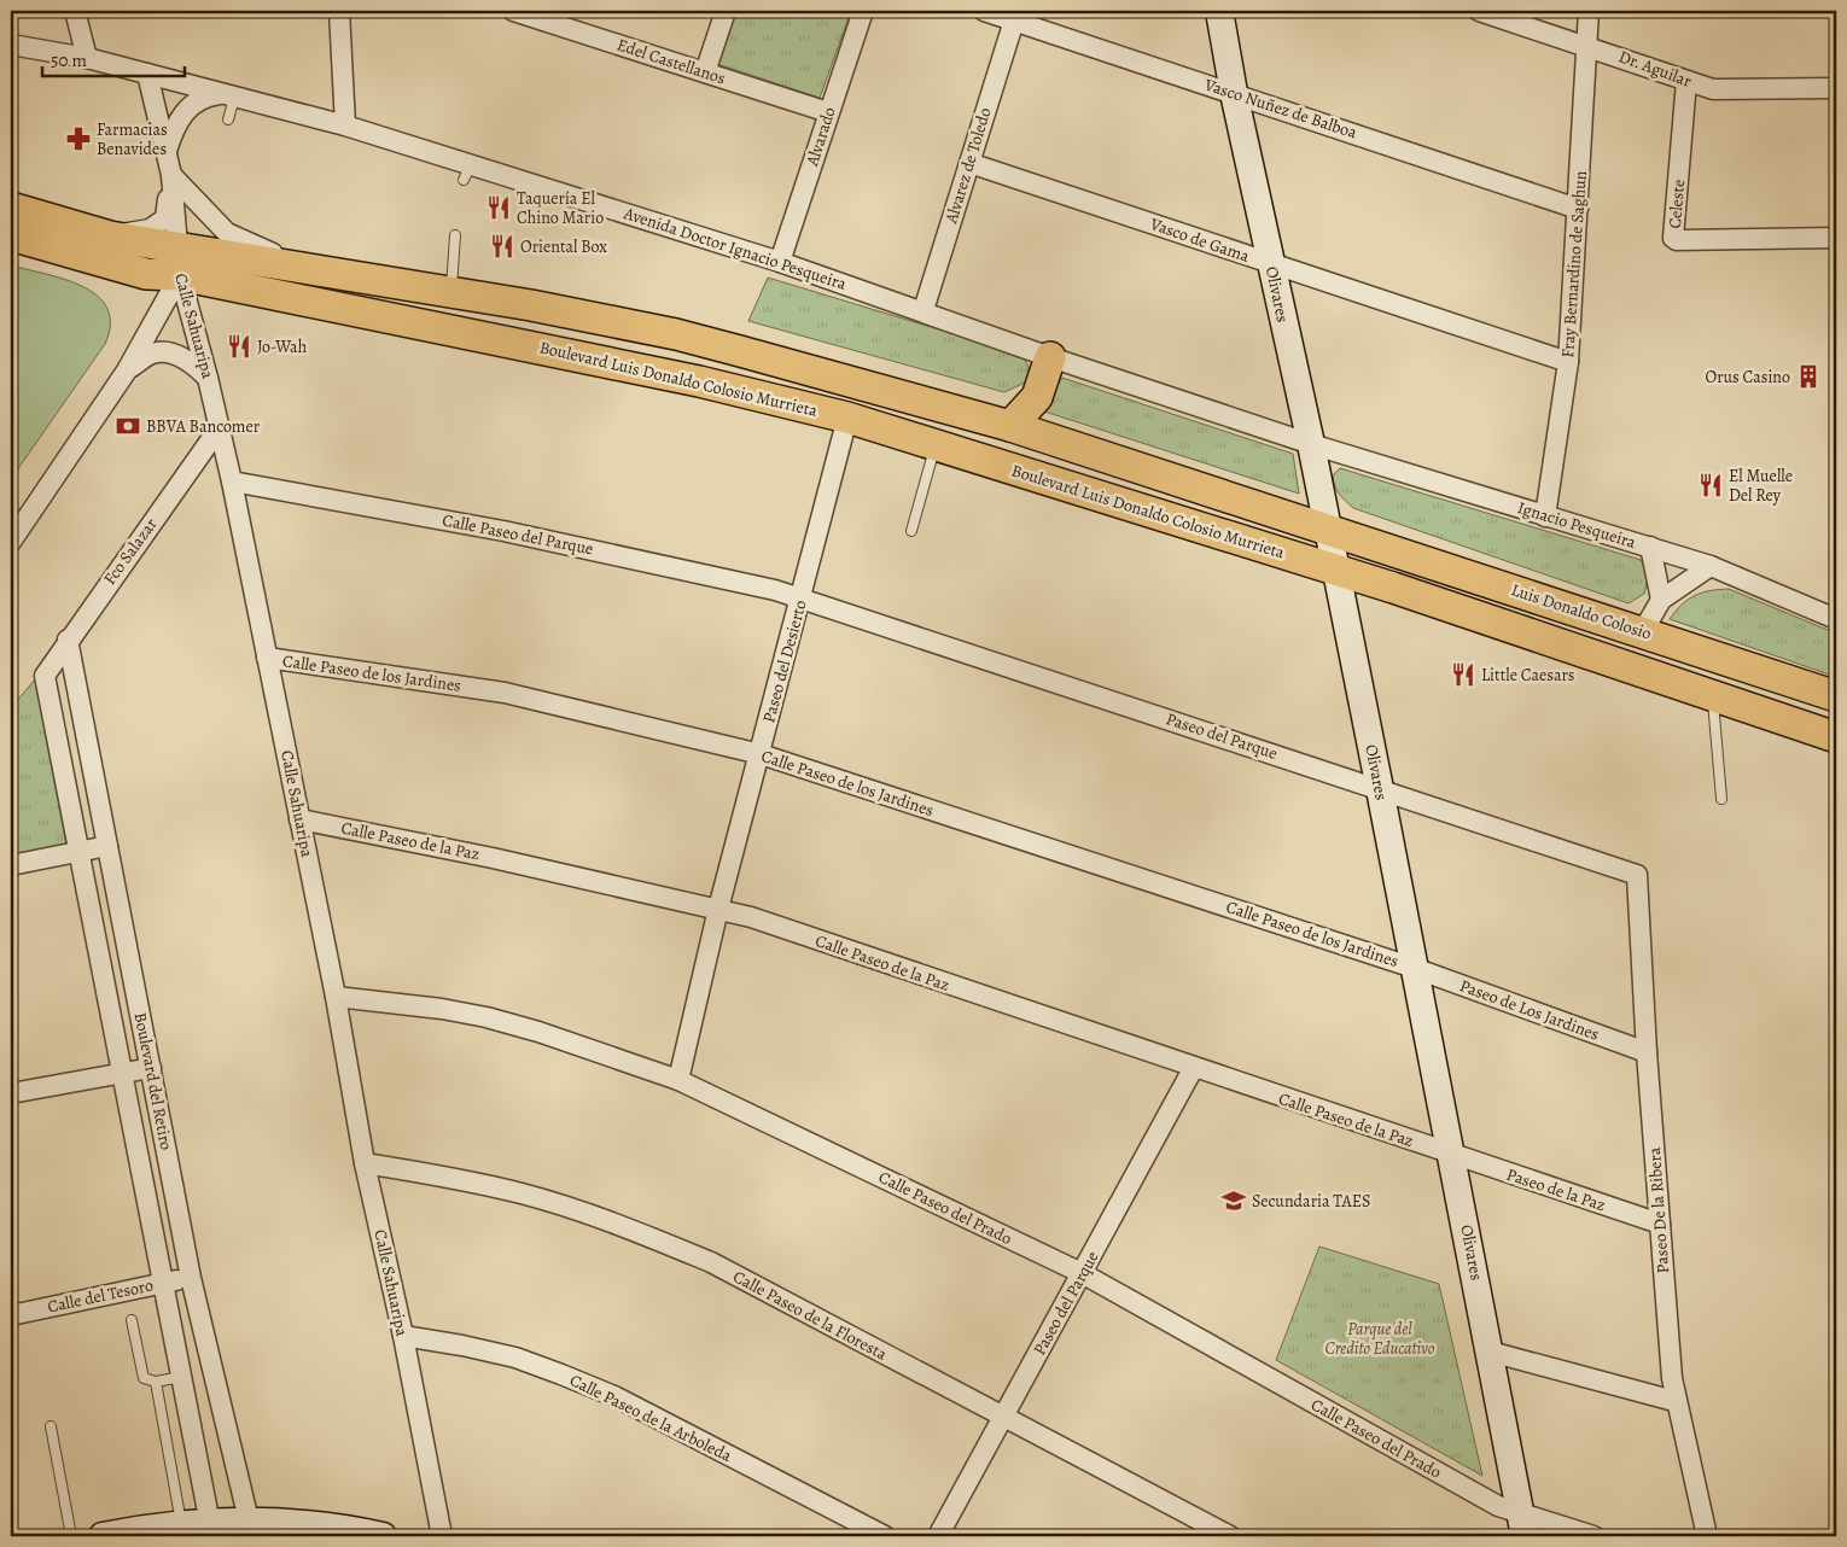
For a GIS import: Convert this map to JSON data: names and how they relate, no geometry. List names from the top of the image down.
{
  "streets": {
    "main road": ["Olivares", "Boulevard Luis Donaldo Colosio Murrieta", "Luis Donaldo Colosio"],
    "street": [
      "Edel Castellanos",
      "Dr. Aguilar",
      "Vasco Nuñez de Balboa",
      "Alvarado",
      "Alvarez de Toledo",
      "Celeste",
      "Vasco de Gama",
      "Avenida Doctor Ignacio Pesqueira",
      "Fray Bernardino de Saghun",
      "Calle Sahuaripa",
      "Ignacio Pesqueira",
      "Calle Paseo del Parque",
      "Fco Salazar",
      "Paseo del Desierto",
      "Calle Paseo de los Jardines",
      "Paseo del Parque",
      "Calle Paseo de la Paz",
      "Paseo de Los Jardines",
      "Boulevard del Retiro",
      "Paseo de la Paz",
      "Calle Paseo del Prado",
      "Paseo De la Ribera",
      "Calle del Tesoro",
      "Calle Paseo de la Floresta",
      "Calle Paseo de la Arboleda"
    ]
  },
  "crossings": [
    ["Edel Castellanos", "Alvarado"],
    ["Dr. Aguilar", "Celeste"],
    ["Dr. Aguilar", "Fray Bernardino de Saghun"],
    ["Vasco Nuñez de Balboa", "Alvarez de Toledo"],
    ["Vasco Nuñez de Balboa", "Fray Bernardino de Saghun"],
    ["Vasco Nuñez de Balboa", "Olivares"],
    ["Alvarado", "Avenida Doctor Ignacio Pesqueira"],
    ["Alvarez de Toledo", "Vasco de Gama"],
    ["Alvarez de Toledo", "Avenida Doctor Ignacio Pesqueira"],
    ["Vasco de Gama", "Fray Bernardino de Saghun"],
    ["Vasco de Gama", "Olivares"],
    ["Avenida Doctor Ignacio Pesqueira", "Olivares"],
    ["Avenida Doctor Ignacio Pesqueira", "Calle Sahuaripa"],
    ["Avenida Doctor Ignacio Pesqueira", "Ignacio Pesqueira"],
    ["Fray Bernardino de Saghun", "Ignacio Pesqueira"],
    ["Olivares", "Boulevard Luis Donaldo Colosio Murrieta"],
    ["Olivares", "Ignacio Pesqueira"],
    ["Olivares", "Luis Donaldo Colosio"],
    ["Olivares", "Calle Paseo de los Jardines"],
    ["Olivares", "Paseo del Parque"],
    ["Olivares", "Calle Paseo de la Paz"],
    ["Olivares", "Paseo de Los Jardines"],
    ["Olivares", "Paseo de la Paz"],
    ["Olivares", "Calle Paseo del Prado"],
    ["Calle Sahuaripa", "Boulevard Luis Donaldo Colosio Murrieta"],
    ["Calle Sahuaripa", "Calle Paseo del Parque"],
    ["Calle Sahuaripa", "Fco Salazar"],
    ["Calle Sahuaripa", "Calle Paseo de los Jardines"],
    ["Calle Sahuaripa", "Calle Paseo de la Paz"],
    ["Calle Sahuaripa", "Calle Paseo del Prado"],
    ["Calle Sahuaripa", "Calle Paseo de la Floresta"],
    ["Calle Sahuaripa", "Calle Paseo de la Arboleda"],
    ["Boulevard Luis Donaldo Colosio Murrieta", "Luis Donaldo Colosio"],
    ["Boulevard Luis Donaldo Colosio Murrieta", "Paseo del Desierto"],
    ["Calle Paseo del Parque", "Paseo del Desierto"],
    ["Calle Paseo del Parque", "Paseo del Parque"],
    ["Fco Salazar", "Boulevard del Retiro"],
    ["Paseo del Desierto", "Calle Paseo de los Jardines"],
    ["Paseo del Desierto", "Paseo del Parque"],
    ["Paseo del Desierto", "Calle Paseo de la Paz"],
    ["Paseo del Desierto", "Calle Paseo del Prado"],
    ["Calle Paseo de los Jardines", "Paseo de Los Jardines"],
    ["Paseo del Parque", "Calle Paseo de la Paz"],
    ["Paseo del Parque", "Calle Paseo del Prado"],
    ["Paseo del Parque", "Paseo De la Ribera"],
    ["Paseo del Parque", "Calle Paseo de la Floresta"],
    ["Calle Paseo de la Paz", "Paseo de la Paz"],
    ["Paseo de Los Jardines", "Paseo De la Ribera"],
    ["Boulevard del Retiro", "Calle del Tesoro"],
    ["Paseo de la Paz", "Paseo De la Ribera"]
  ],
  "parks": ["Parque del Credito Educativo"],
  "places": {
    "pharmacy": ["Farmacias Benavides"],
    "restaurant": [
      "Taquería El Chino Mario",
      "Oriental Box",
      "Jo-Wah",
      "El Muelle Del Rey",
      "Little Caesars"
    ],
    "building": ["Orus Casino"],
    "bank": ["BBVA Bancomer"],
    "school or university": ["Secundaria TAES"]
  },
  "scale_bar": "50 m"
}
